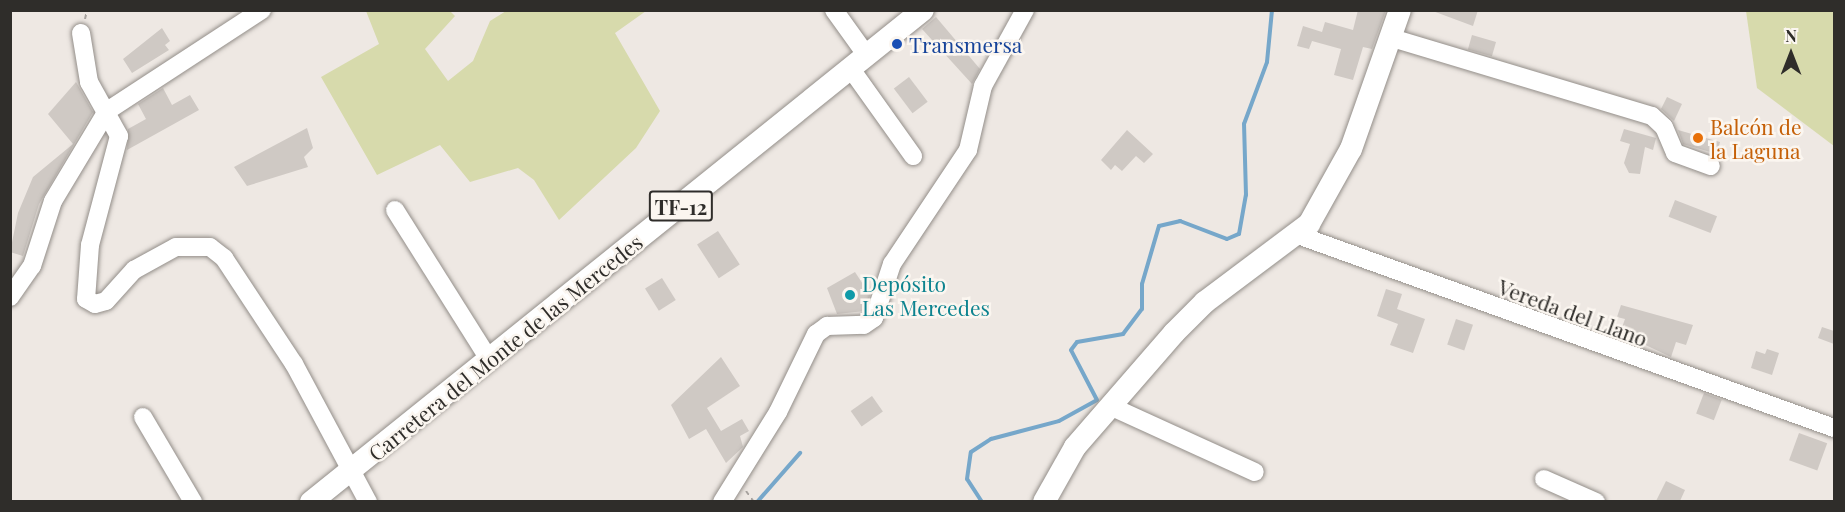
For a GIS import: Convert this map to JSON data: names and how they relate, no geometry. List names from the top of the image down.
{
  "streets": {
    "main road": ["TF-12", "Carretera del Monte de las Mercedes"],
    "street": ["Vereda del Llano"]
  },
  "places": ["Transmersa", "Balcón de la Laguna", "Depósito Las Mercedes"],
  "north": "top"
}
